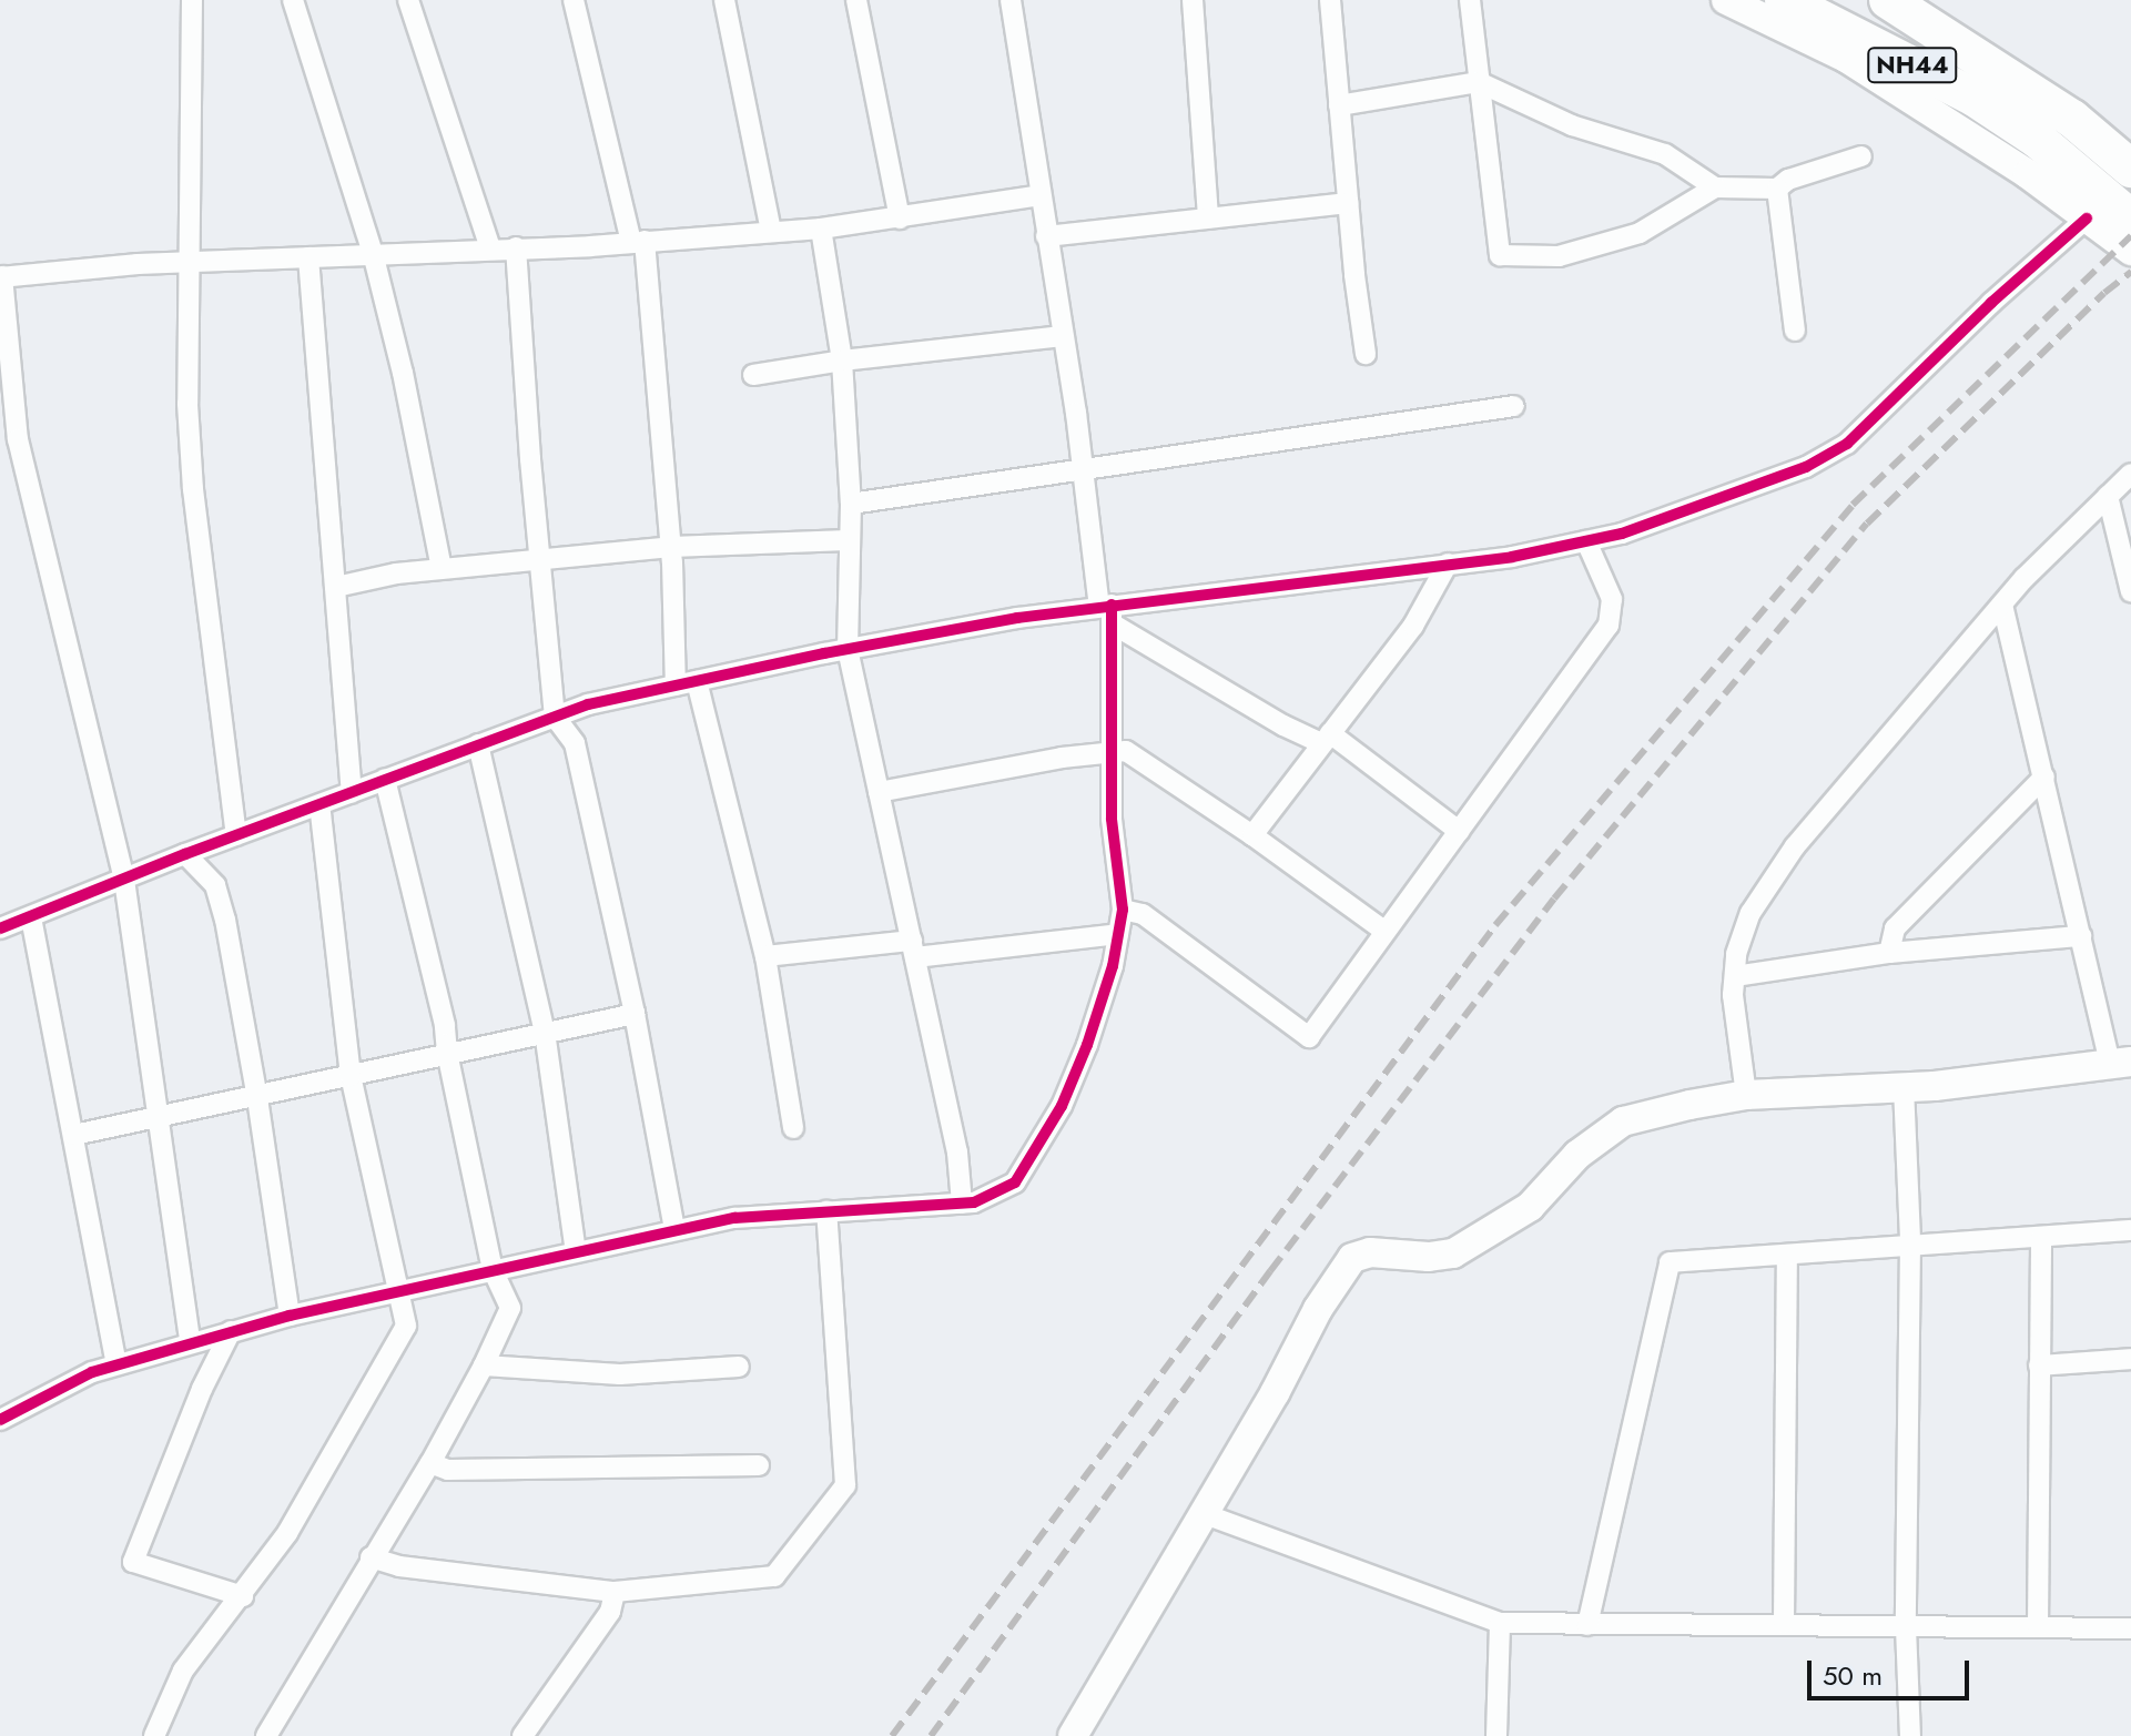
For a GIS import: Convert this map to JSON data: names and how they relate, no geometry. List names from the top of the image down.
{
  "streets": {
    "highway": ["NH44"]
  },
  "scale_bar": "50 m"
}
